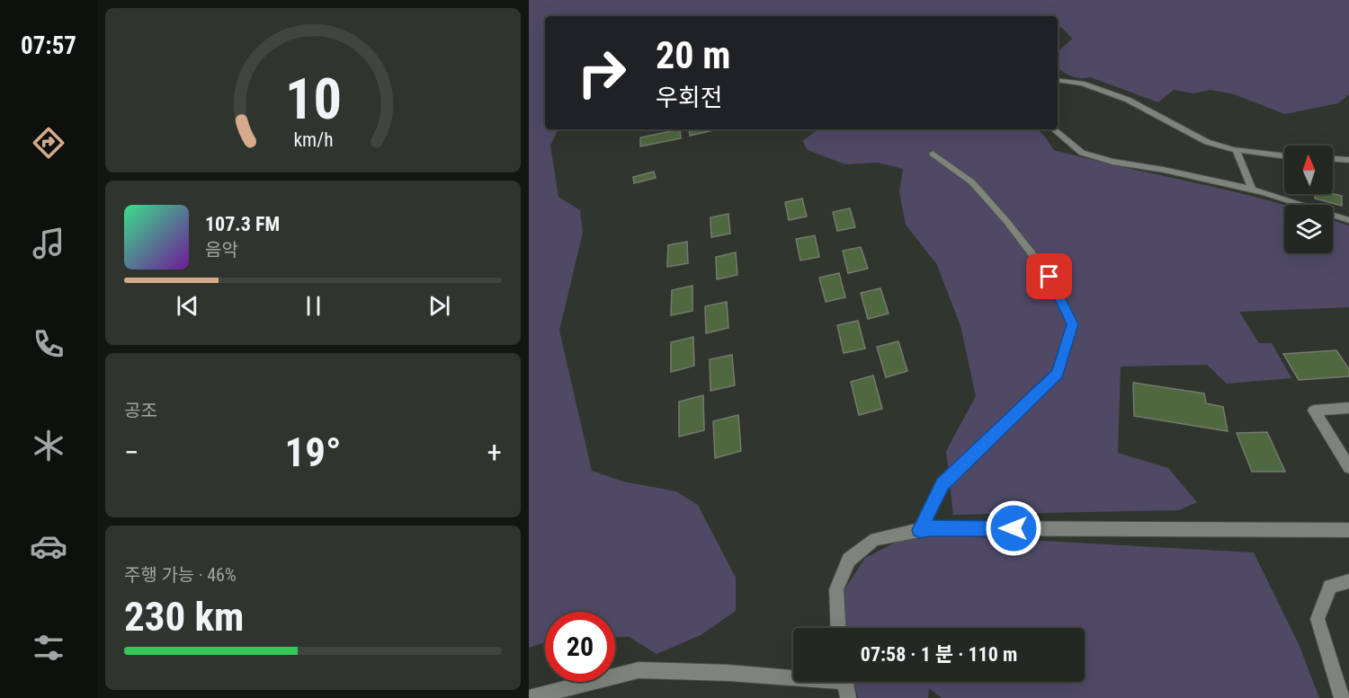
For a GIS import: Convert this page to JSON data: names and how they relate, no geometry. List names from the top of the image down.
{
  "north": "top",
  "page": {
    "tabs": "07:57",
    "turn": ["20 m", "우회전"],
    "song": ["107.3 FM", "음악"],
    "tile": [
      "공조",
      ["주행 가능 · 46%", "230 km"]
    ],
    "heat": ["−", "19°", "+"],
    "limit": "20",
    "trip": "07:58 · 1 분 · 110 m",
    "gauge": ["10", "km/h"]
  }
}
